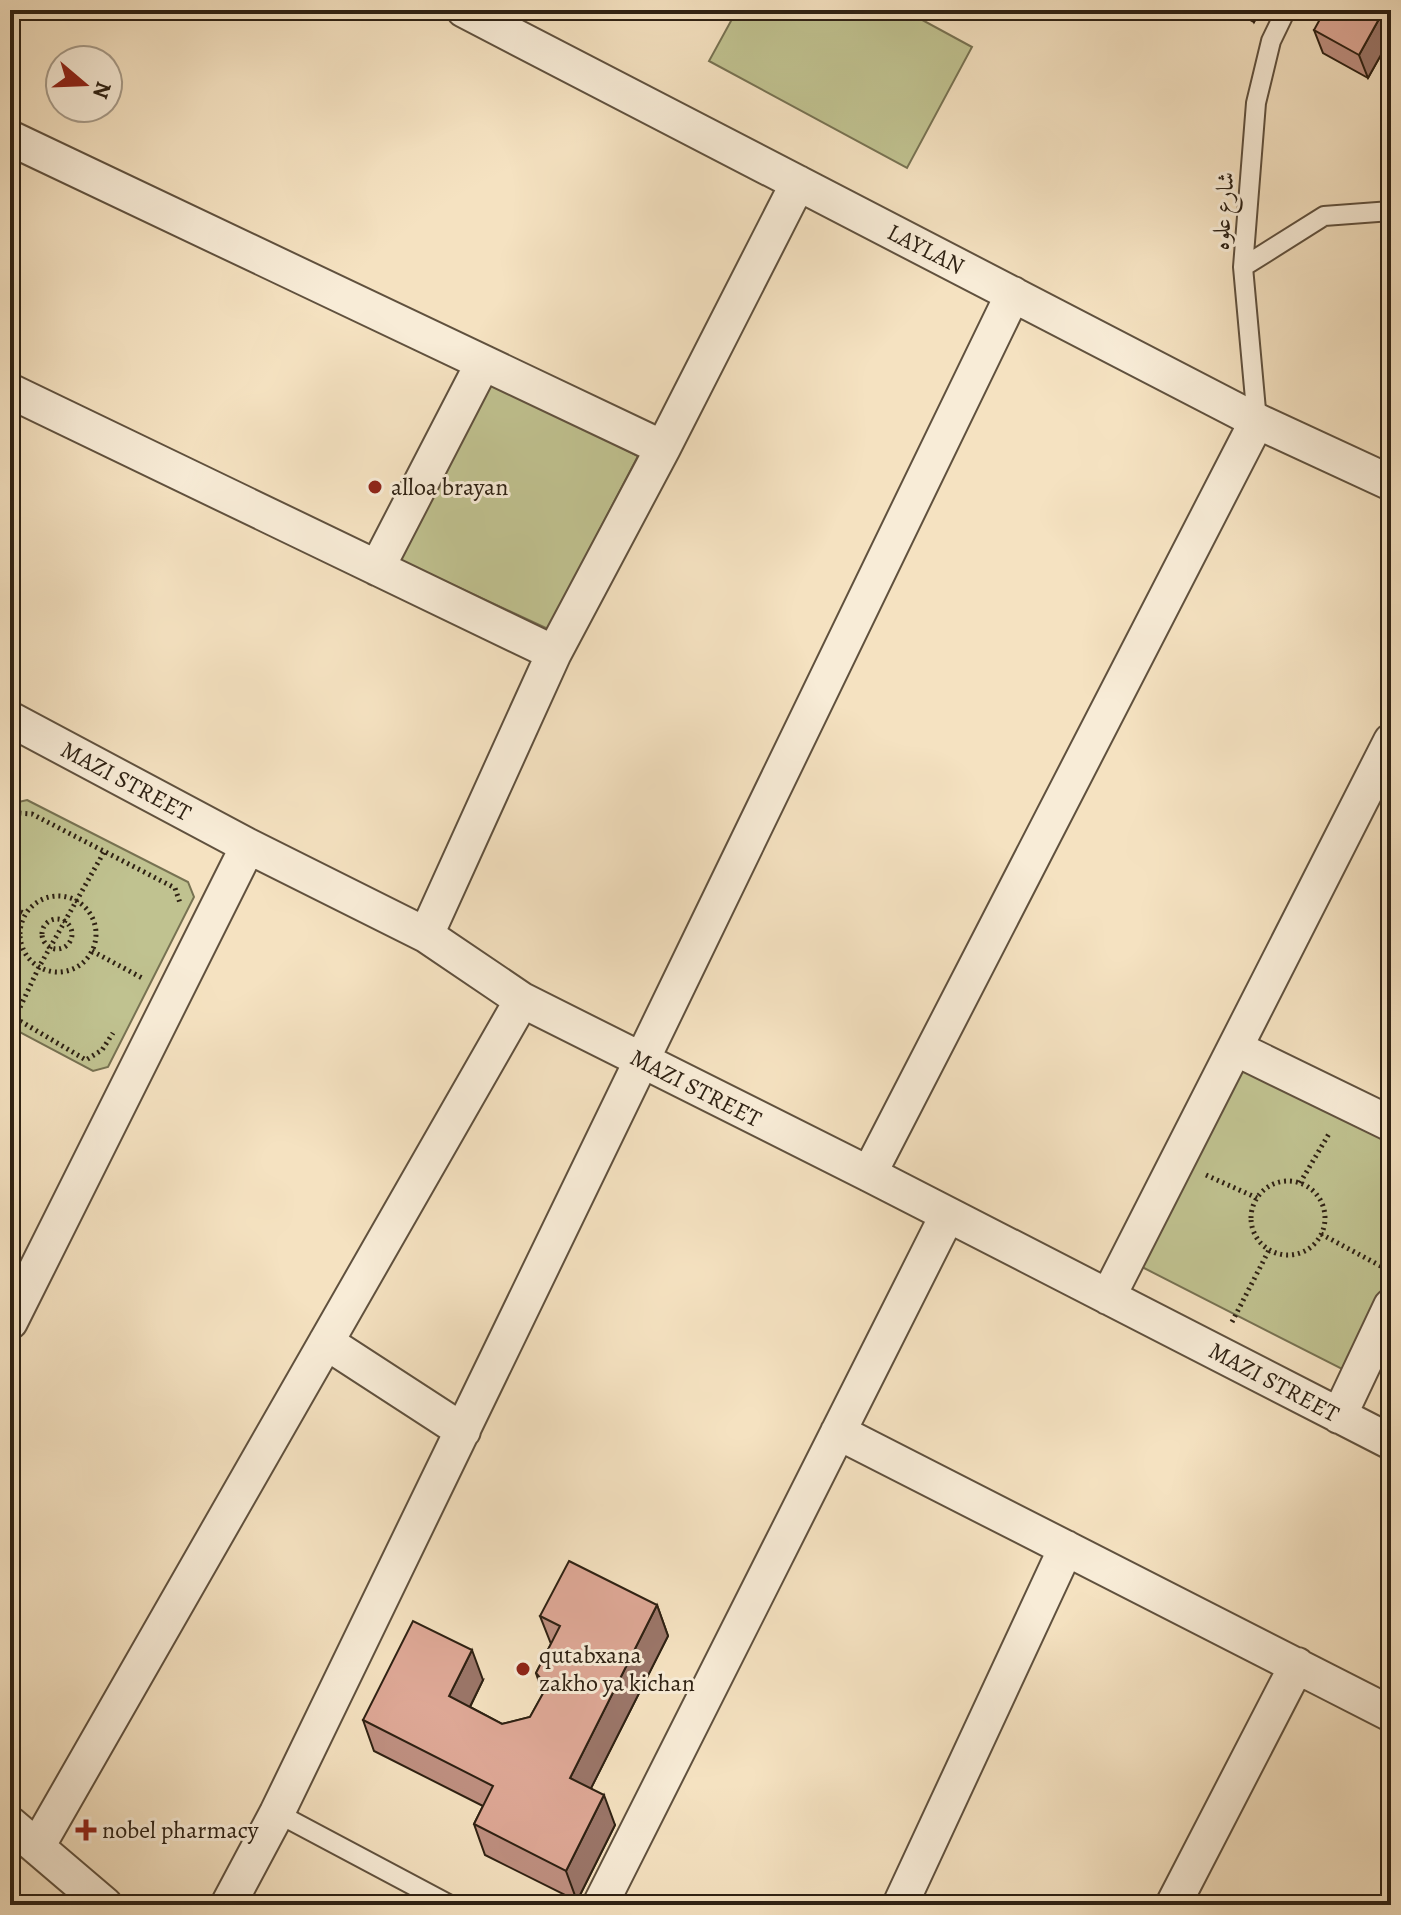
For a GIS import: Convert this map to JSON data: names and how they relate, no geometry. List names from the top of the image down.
{
  "streets": {
    "street": ["LAYLAN", "MAZI STREET"],
    "lane": ["شارع علوه"]
  },
  "crossings": [
    ["شارع علوه", "LAYLAN"]
  ],
  "places": {
    "other": ["alloa brayan", "qutabxana zakho ya kichan"],
    "health": ["nobel pharmacy"]
  },
  "north": "right"
}
